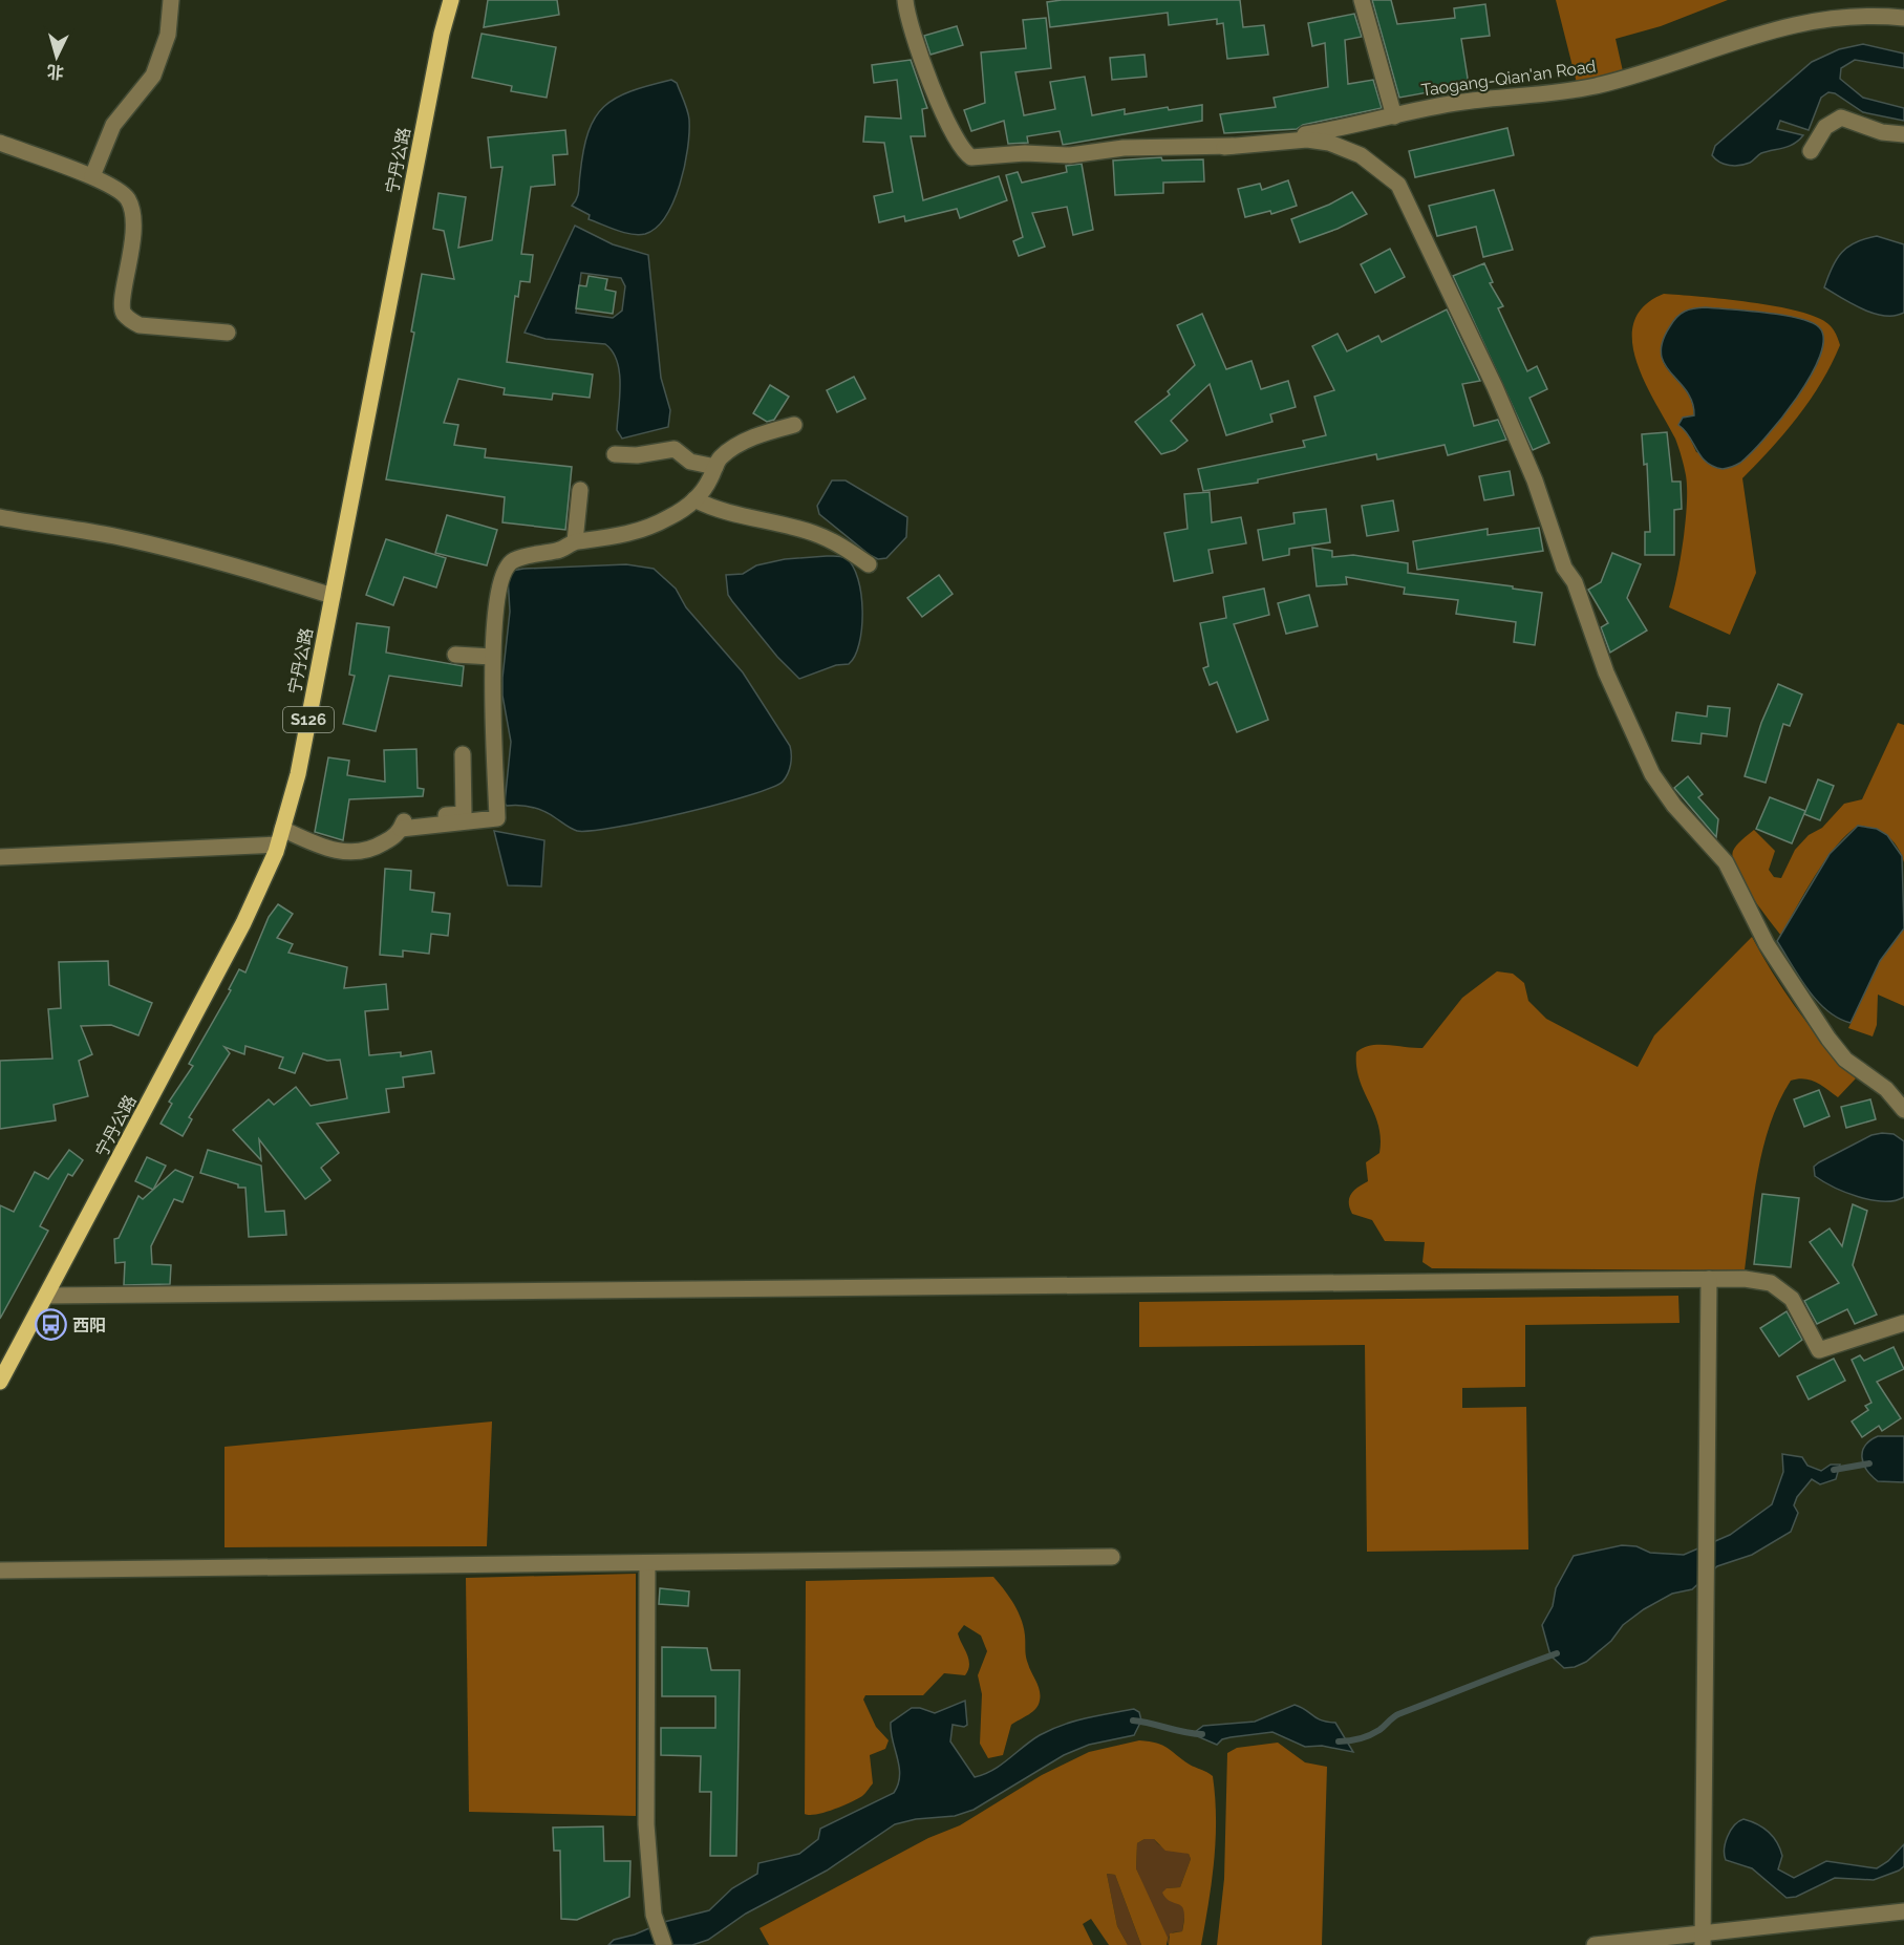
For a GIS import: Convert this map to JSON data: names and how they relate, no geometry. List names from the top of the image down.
{
  "streets": {
    "main road": ["宁丹公路", "S126"],
    "street": ["Taogang-Qian'an Road"]
  },
  "places": {
    "bus stop": ["西阳"]
  },
  "north": "bottom"
}
